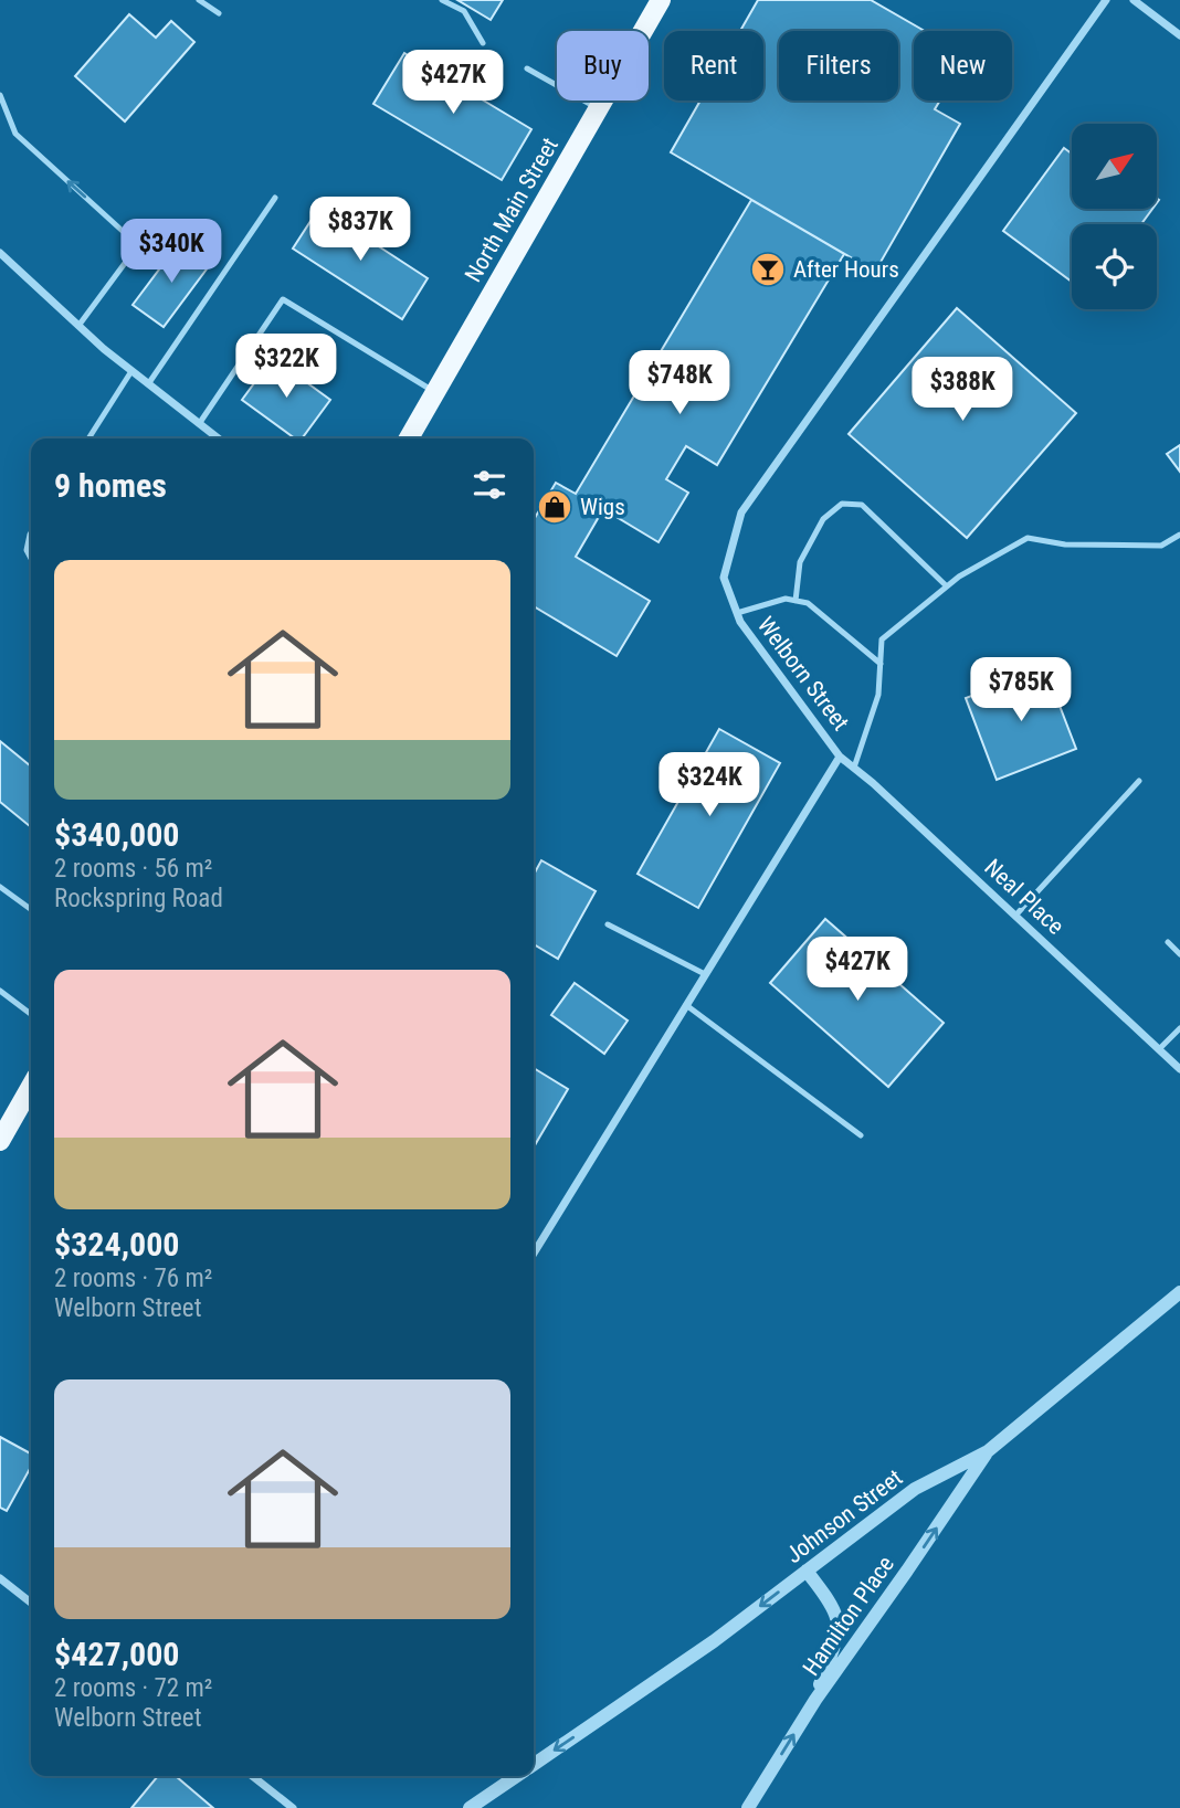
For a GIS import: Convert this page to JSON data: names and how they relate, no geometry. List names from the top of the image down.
{
  "streets": {
    "main road": ["North Main Street"],
    "street": [
      "Welborn Street",
      "Neal Place",
      "Johnson Street",
      "Hamilton Place"
    ]
  },
  "crossings": [
    ["Welborn Street", "Neal Place"],
    ["Johnson Street", "Hamilton Place"]
  ],
  "one_way": ["Johnson Street", "Hamilton Place"],
  "places": {
    "bar": ["After Hours"],
    "shop": ["Wigs"]
  },
  "north": "top right",
  "page": {
    "chip": [
      "Buy",
      "Rent",
      "Filters",
      "New"
    ],
    "price": [
      "$427K",
      "$837K",
      "$340K",
      "$322K",
      "$748K",
      "$388K",
      "$785K",
      "$324K",
      "$427K"
    ],
    "heading": "9 homes",
    "list": [
      {
        "name": "$340,000",
        "note": "2 rooms · 56 m² · Rockspring Road"
      },
      {
        "name": "$324,000",
        "note": "2 rooms · 76 m² · Welborn Street"
      },
      {
        "name": "$427,000",
        "note": "2 rooms · 72 m² · Welborn Street"
      }
    ]
  }
}
